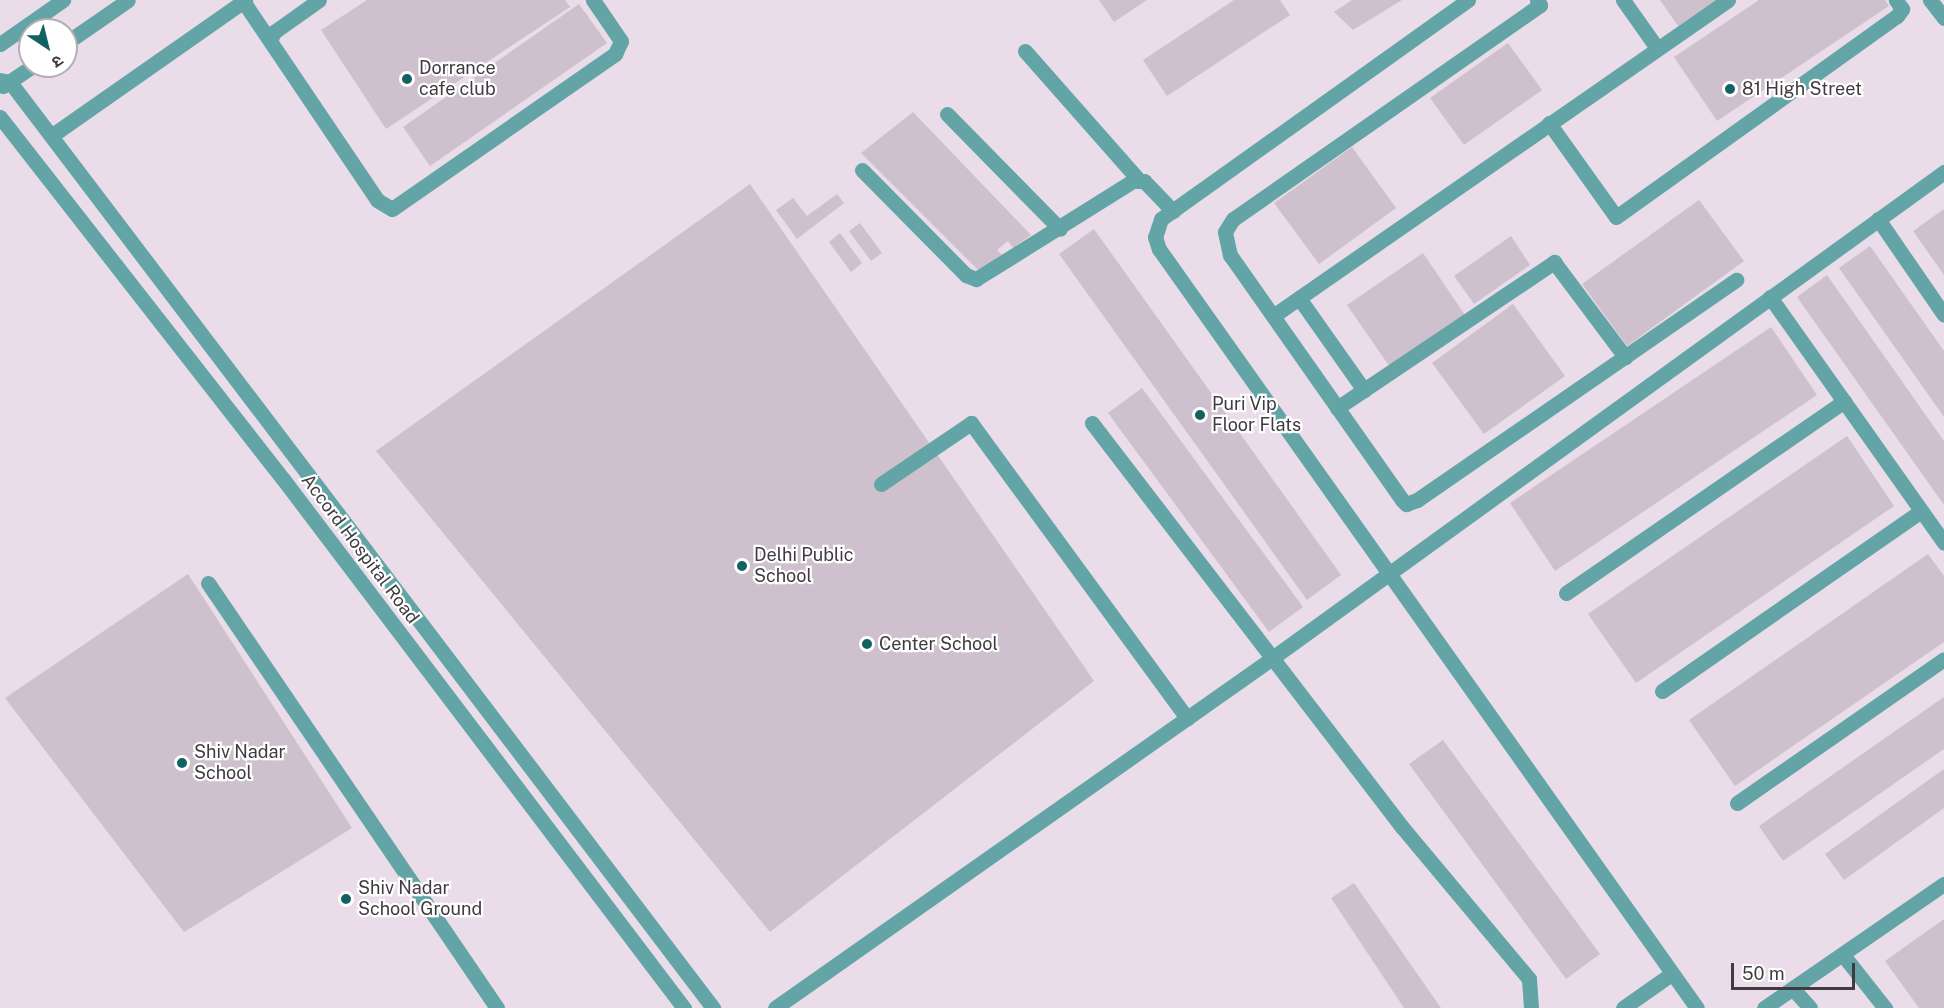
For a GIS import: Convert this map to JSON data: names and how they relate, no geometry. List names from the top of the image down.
{
  "streets": {
    "street": ["Accord Hospital Road"]
  },
  "places": [
    "Dorrance cafe club",
    "81 High Street",
    "Puri Vip Floor Flats",
    "Delhi Public School",
    "Center School",
    "Shiv Nadar School",
    "Shiv Nadar School Ground"
  ],
  "scale_bar": "50 m",
  "north": "bottom right"
}
